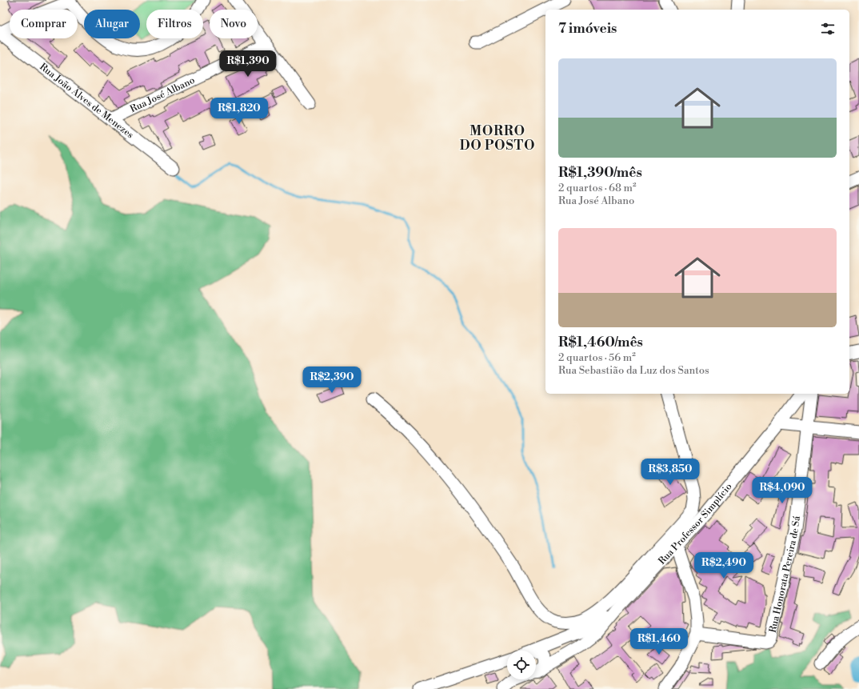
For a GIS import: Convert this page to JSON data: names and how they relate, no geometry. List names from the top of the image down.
{
  "streets": {
    "street": [
      "Rua José Albano",
      "Rua João Alves de Menezes",
      "Rua Professor Simplício",
      "Rua Honorata Pereira de Sá"
    ]
  },
  "crossings": [
    ["Rua José Albano", "Rua João Alves de Menezes"]
  ],
  "districts": ["MORRO DO POSTO"],
  "page": {
    "chip": [
      "Comprar",
      "Alugar",
      "Filtros",
      "Novo"
    ],
    "heading": "7 imóveis",
    "list": [
      {
        "name": "R$1,390/mês",
        "note": "2 quartos · 68 m² · Rua José Albano"
      },
      {
        "name": "R$1,460/mês",
        "note": "2 quartos · 56 m² · Rua Sebastião da Luz dos Santos"
      }
    ],
    "price": [
      "R$1,390",
      "R$1,820",
      "R$2,390",
      "R$3,850",
      "R$4,090",
      "R$2,490",
      "R$1,460"
    ]
  }
}
